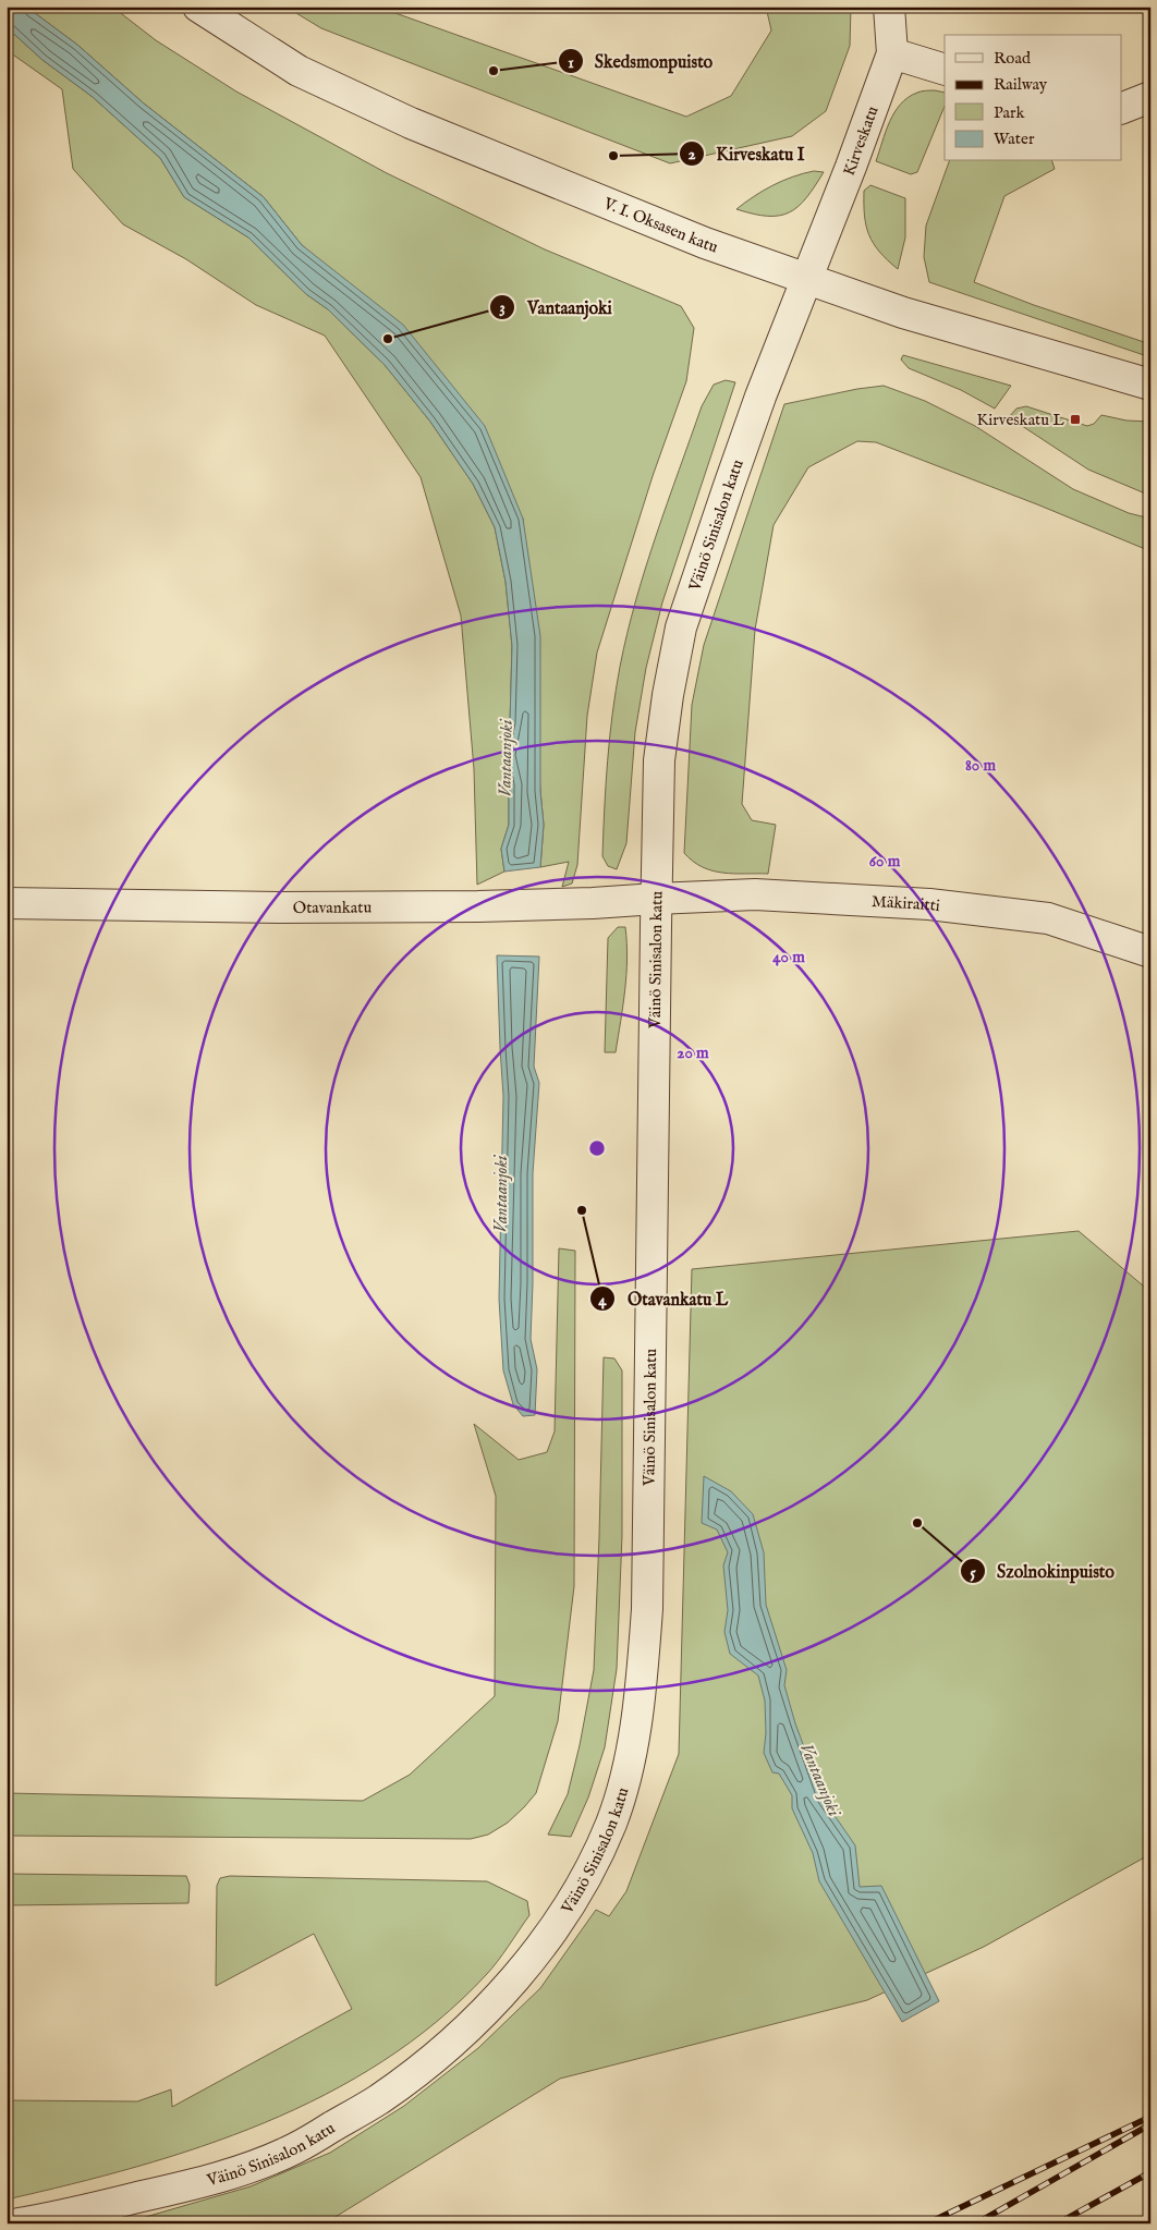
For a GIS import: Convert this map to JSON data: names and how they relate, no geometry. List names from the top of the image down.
{
  "streets": {
    "street": [
      "Kirveskatu",
      "V. I. Oksasen katu",
      "Väinö Sinisalon katu",
      "Mäkiraitti",
      "Otavankatu"
    ]
  },
  "crossings": [
    ["Kirveskatu", "V. I. Oksasen katu"],
    ["Kirveskatu", "Väinö Sinisalon katu"],
    ["V. I. Oksasen katu", "Väinö Sinisalon katu"],
    ["Väinö Sinisalon katu", "Mäkiraitti"],
    ["Väinö Sinisalon katu", "Otavankatu"],
    ["Mäkiraitti", "Otavankatu"]
  ],
  "water": ["Vantaanjoki"],
  "places": {
    "other": [
      "Skedsmonpuisto",
      "Kirveskatu I",
      "Vantaanjoki",
      "Otavankatu L",
      "Szolnokinpuisto"
    ],
    "transit": ["Kirveskatu L"]
  },
  "legend": [
    "Road",
    "Railway",
    "Park",
    "Water"
  ],
  "rings": [
    "80 m",
    "60 m",
    "40 m",
    "20 m"
  ]
}
